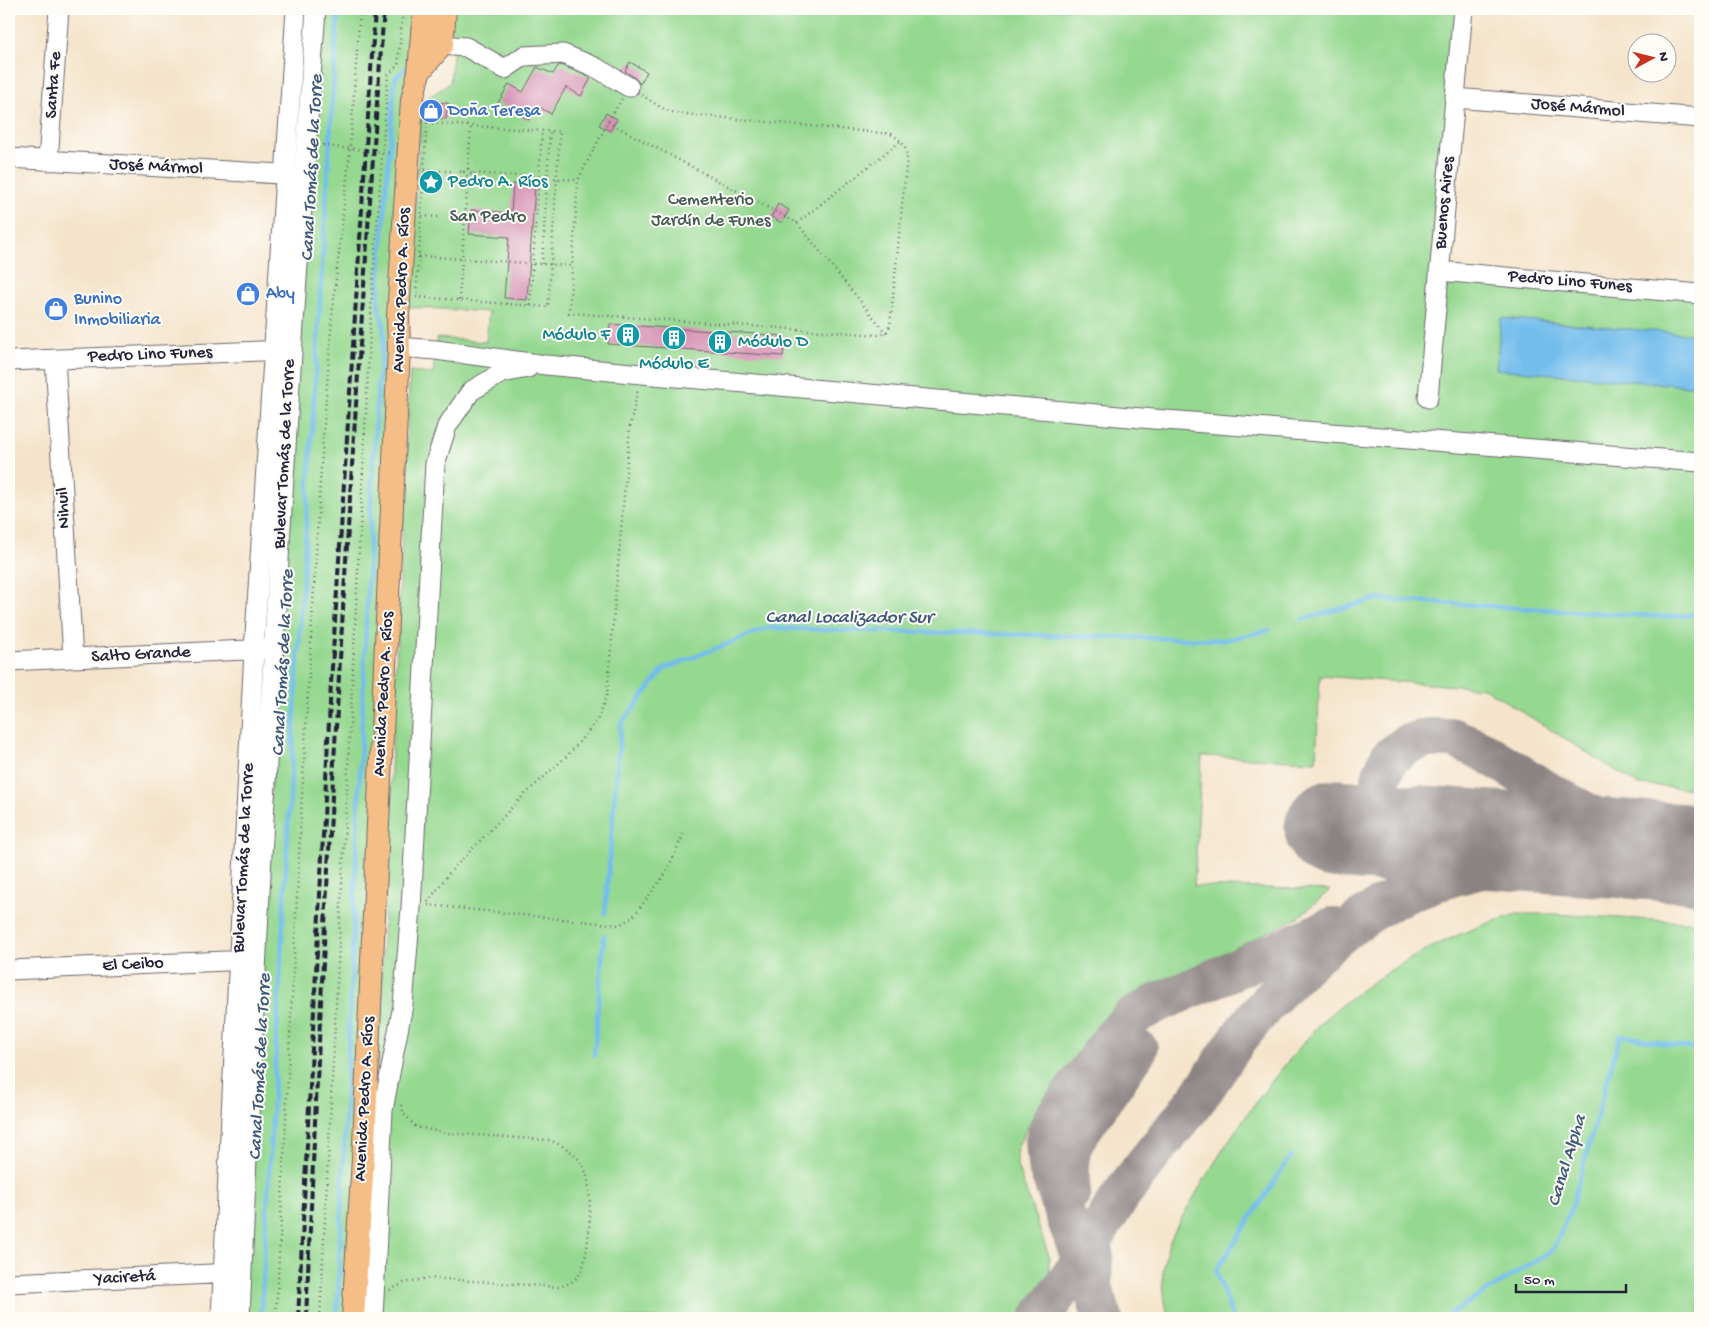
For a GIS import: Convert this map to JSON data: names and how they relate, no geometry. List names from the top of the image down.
{
  "streets": {
    "main road": ["Avenida Pedro A. Ríos"],
    "street": [
      "Santa Fe",
      "José Mármol",
      "Buenos Aires",
      "Pedro Lino Funes",
      "Bulevar Tomás de la Torre",
      "Nihuil",
      "Salto Grande",
      "El Ceibo",
      "Yaciretá"
    ]
  },
  "crossings": [
    ["Santa Fe", "José Mármol"],
    ["José Mármol", "Buenos Aires"],
    ["José Mármol", "Bulevar Tomás de la Torre"],
    ["Buenos Aires", "Pedro Lino Funes"],
    ["Pedro Lino Funes", "Bulevar Tomás de la Torre"],
    ["Pedro Lino Funes", "Nihuil"],
    ["Bulevar Tomás de la Torre", "Salto Grande"],
    ["Bulevar Tomás de la Torre", "El Ceibo"],
    ["Bulevar Tomás de la Torre", "Yaciretá"],
    ["Nihuil", "Salto Grande"]
  ],
  "water": ["Canal Tomás de la Torre", "Canal Localizador Sur", "Canal Alpha"],
  "parks": ["Cementerio Jardín de Funes", "San Pedro"],
  "places": {
    "shop": ["Doña Teresa", "Aby", "Bunino Inmobiliaria"],
    "place": ["Pedro A. Ríos"],
    "building": ["Módulo F", "Módulo E", "Módulo D"]
  },
  "scale_bar": "50 m",
  "north": "right"
}
